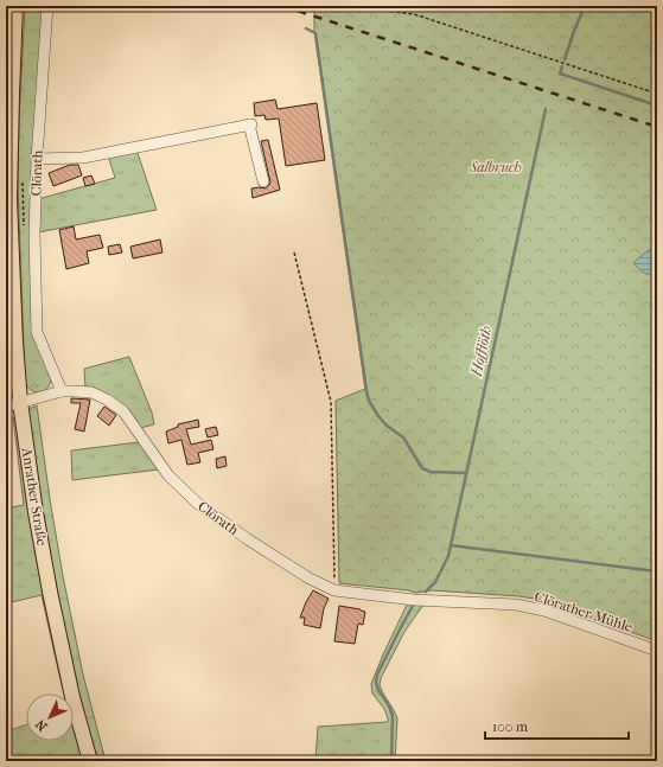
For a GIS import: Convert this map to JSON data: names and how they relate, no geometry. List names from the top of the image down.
{
  "streets": {
    "main road": ["Clörath", "Anrather Straße"],
    "street": ["Clörather Mühle"]
  },
  "crossings": [
    ["Clörath", "Anrather Straße"],
    ["Clörath", "Clörather Mühle"]
  ],
  "water": ["Hofflöth"],
  "parks": ["Salbruch"],
  "scale_bar": "100 m",
  "north": "bottom left"
}
